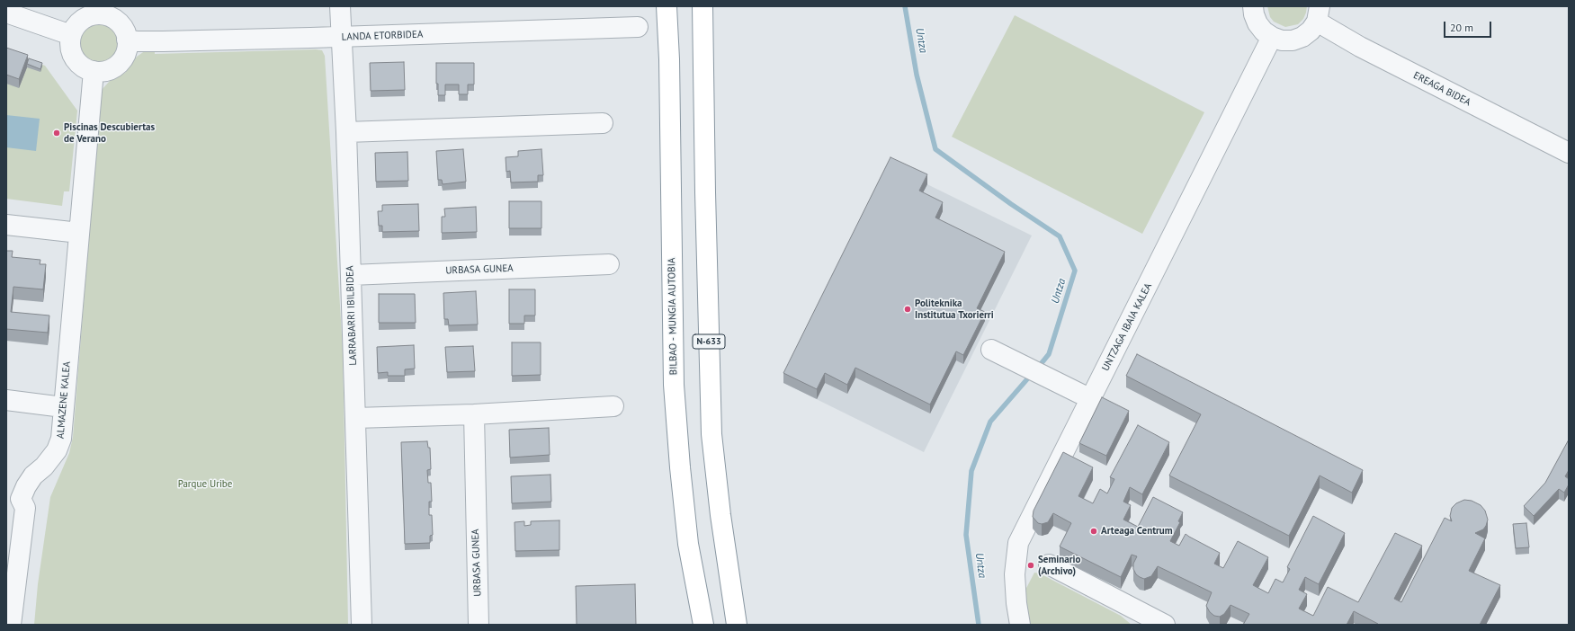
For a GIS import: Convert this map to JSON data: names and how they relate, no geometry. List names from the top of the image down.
{
  "streets": {
    "highway": ["BILBAO - MUNGIA AUTOBIA", "N-633"],
    "street": [
      "LANDA ETORBIDEA",
      "EREAGA BIDEA",
      "URBASA GUNEA",
      "LARRABARRI IBILBIDEA",
      "UNTZAGA IBAIA KALEA",
      "ALMAZENE KALEA"
    ]
  },
  "crossings": [
    ["LANDA ETORBIDEA", "LARRABARRI IBILBIDEA"],
    ["LANDA ETORBIDEA", "ALMAZENE KALEA"],
    ["URBASA GUNEA", "LARRABARRI IBILBIDEA"]
  ],
  "water": ["Untza"],
  "parks": ["Parque Uribe"],
  "places": [
    "Piscinas Descubiertas de Verano",
    "Politeknika Institutua Txorierri",
    "Arteaga Centrum",
    "Seminario (Archivo)"
  ],
  "scale_bar": "20 m"
}
